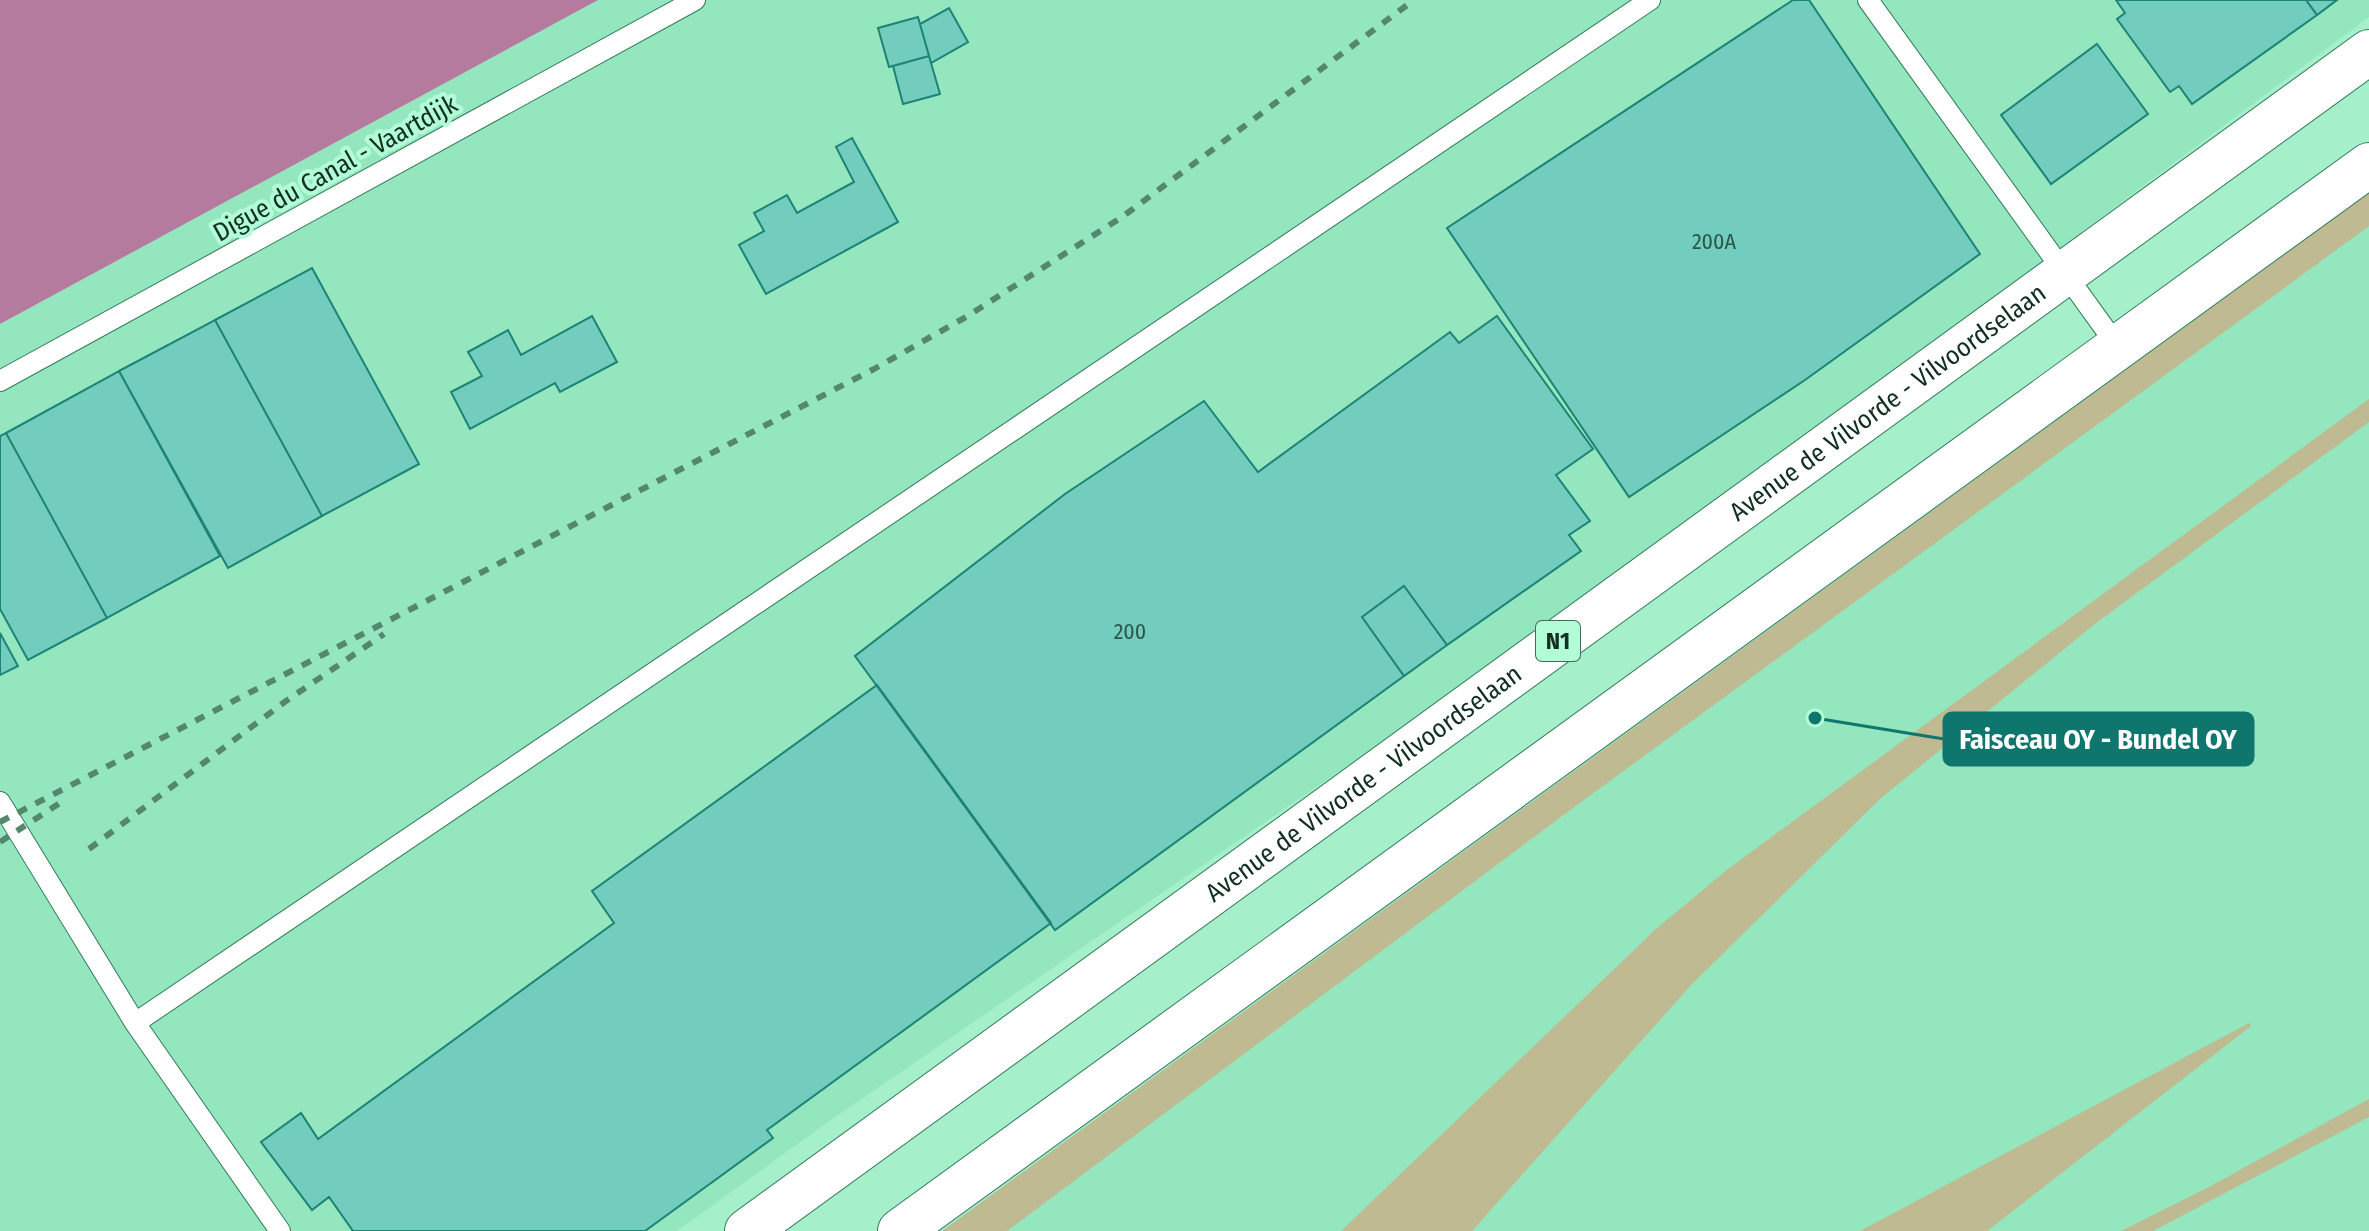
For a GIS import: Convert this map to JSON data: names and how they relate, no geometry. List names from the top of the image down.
{
  "streets": {
    "main road": ["Avenue de Vilvorde - Vilvoordselaan", "N1"],
    "lane": ["Digue du Canal - Vaartdijk"]
  },
  "places": ["Faisceau OY - Bundel OY"],
  "house_numbers": ["200A", "200"]
}
